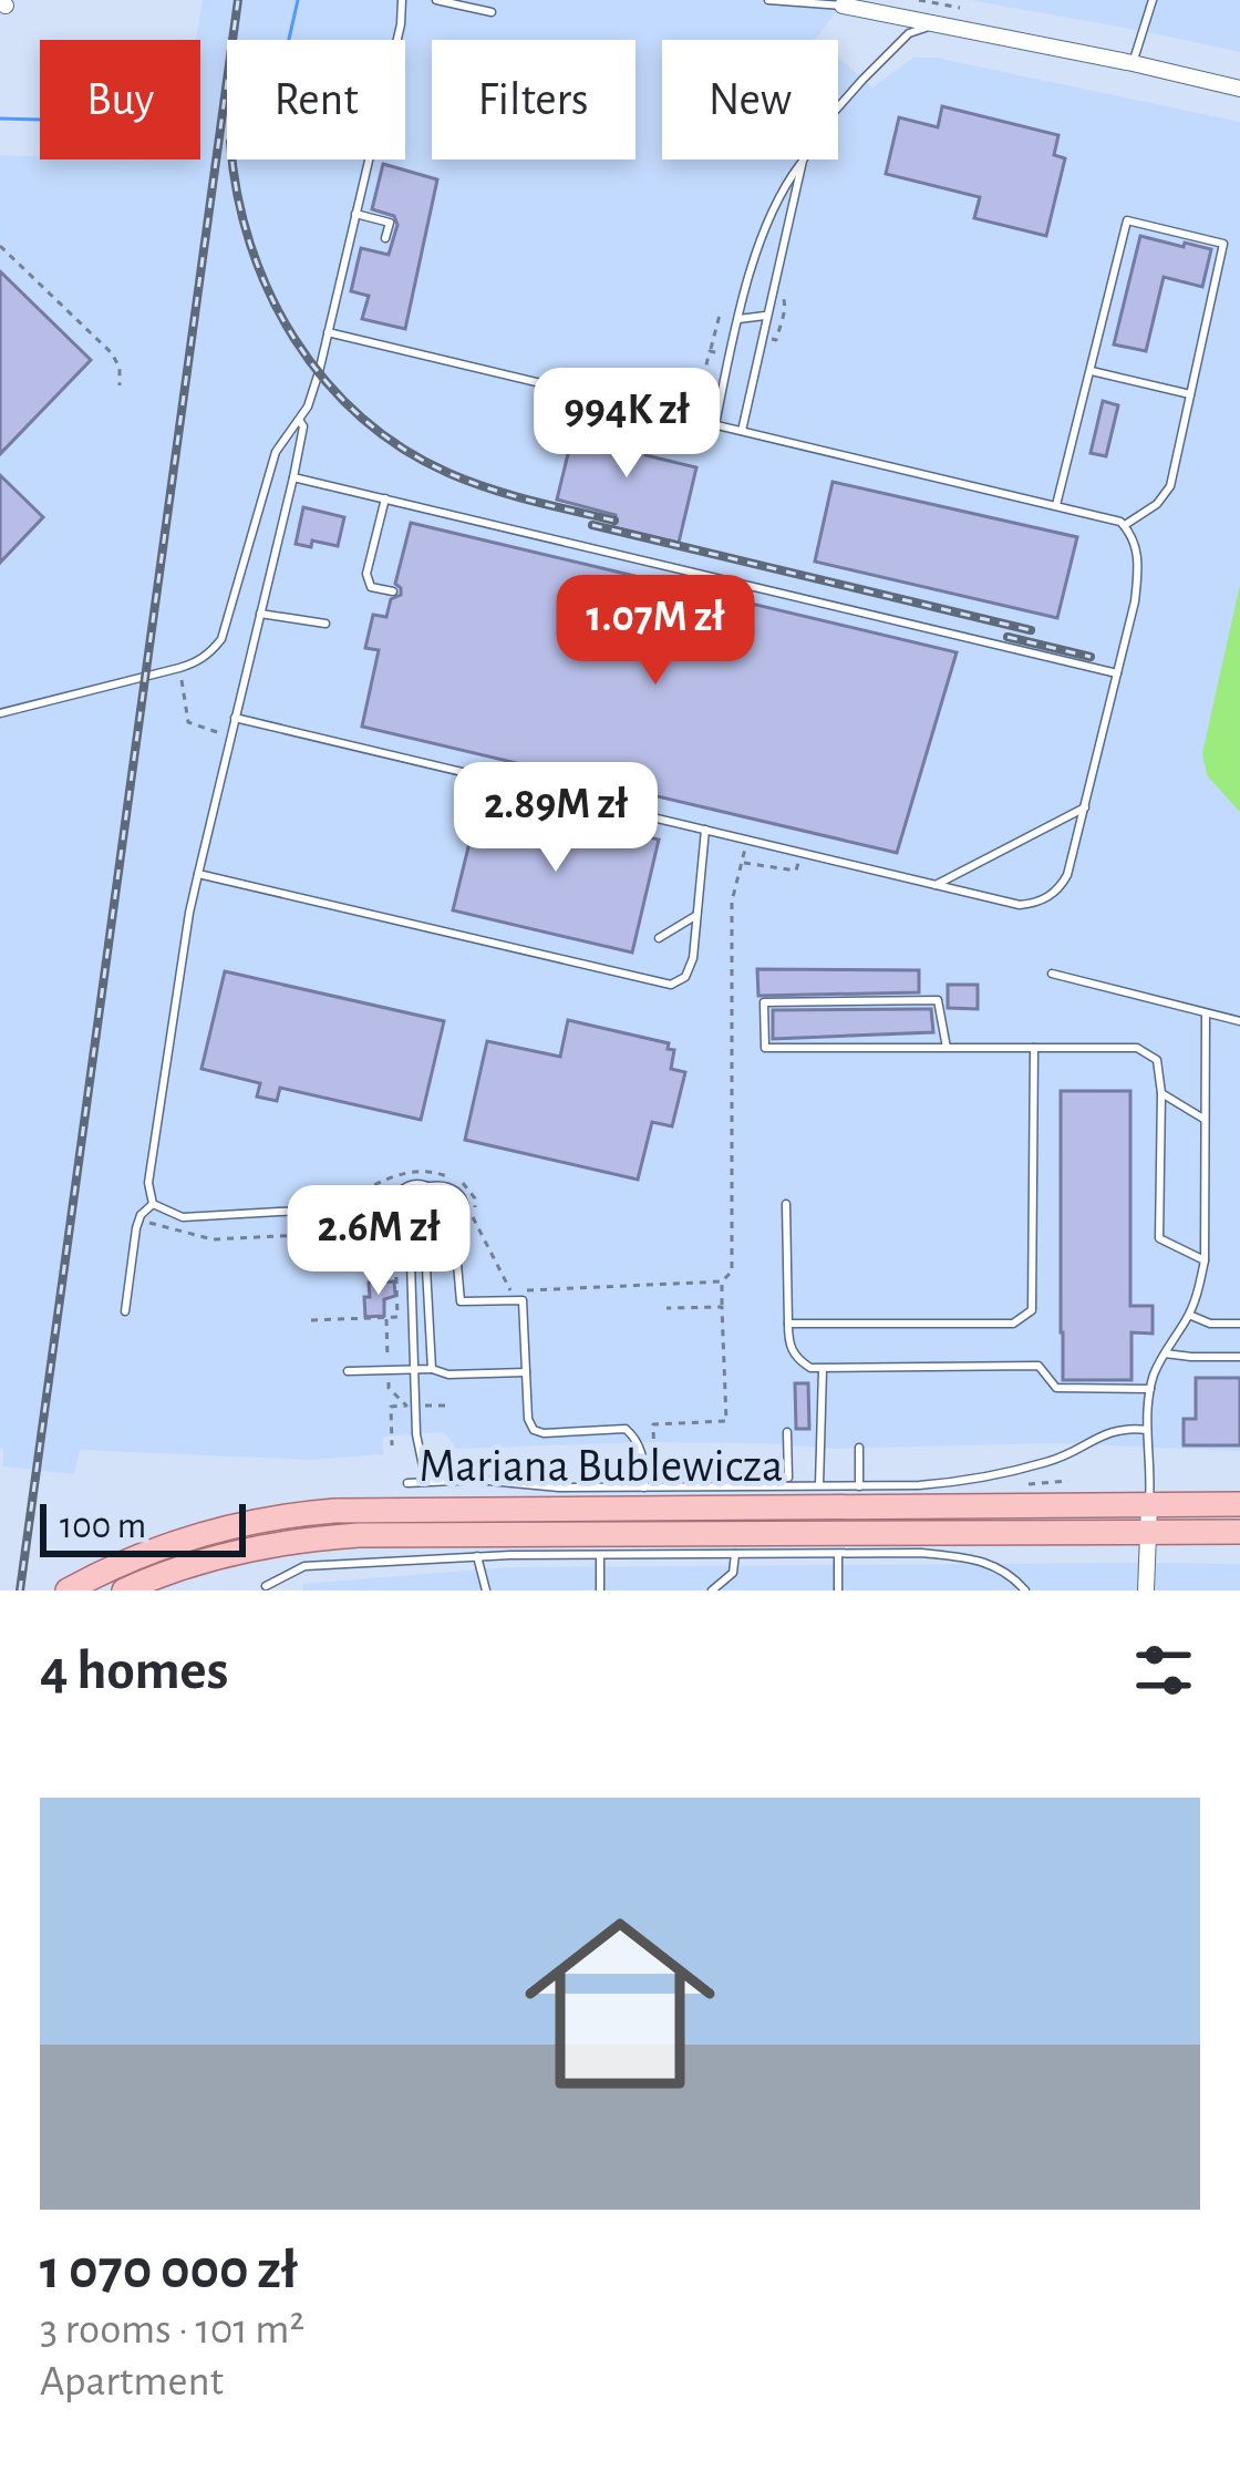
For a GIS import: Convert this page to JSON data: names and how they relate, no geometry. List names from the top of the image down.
{
  "streets": {
    "main road": ["Mariana Bublewicza"]
  },
  "scale_bar": "100 m",
  "page": {
    "chip": [
      "Buy",
      "Rent",
      "Filters",
      "New"
    ],
    "price": [
      "994K zł",
      "1.07M zł",
      "2.89M zł",
      "2.6M zł"
    ],
    "scale": "100 m",
    "heading": "4 homes",
    "list": [
      {
        "name": "1 070 000 zł",
        "note": "3 rooms · 101 m² · Apartment"
      }
    ]
  }
}
